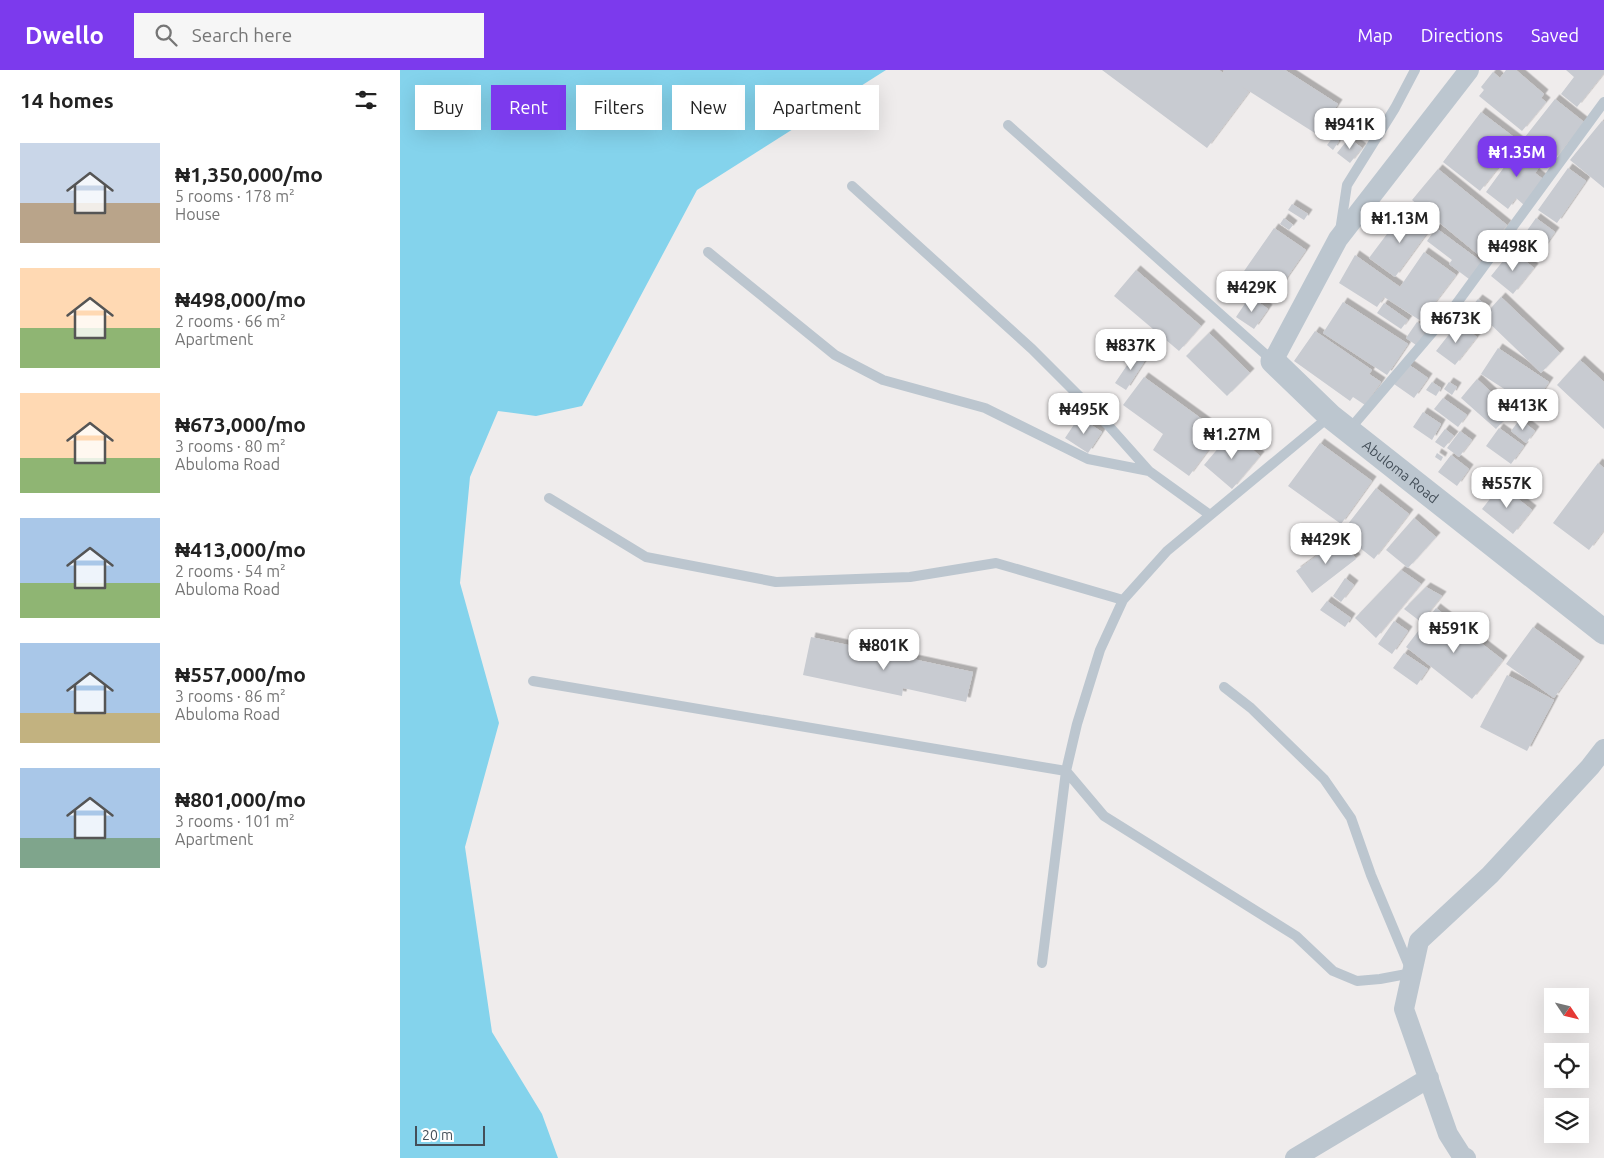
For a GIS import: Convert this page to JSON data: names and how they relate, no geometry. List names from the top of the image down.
{
  "streets": {
    "street": ["Abuloma Road"]
  },
  "scale_bar": "20 m",
  "north": "bottom right",
  "page": {
    "header": "Dwello",
    "search": "Search here",
    "nav": ["Map", "Directions", "Saved"],
    "heading": "14 homes",
    "chip": [
      "Buy",
      "Rent",
      "Filters",
      "New",
      "Apartment"
    ],
    "price": [
      "₦941K",
      "₦1.35M",
      "₦1.13M",
      "₦498K",
      "₦429K",
      "₦673K",
      "₦837K",
      "₦413K",
      "₦495K",
      "₦1.27M",
      "₦557K",
      "₦429K",
      "₦591K",
      "₦801K"
    ],
    "list": [
      {
        "name": "₦1,350,000/mo",
        "note": "5 rooms · 178 m² · House"
      },
      {
        "name": "₦498,000/mo",
        "note": "2 rooms · 66 m² · Apartment"
      },
      {
        "name": "₦673,000/mo",
        "note": "3 rooms · 80 m² · Abuloma Road"
      },
      {
        "name": "₦413,000/mo",
        "note": "2 rooms · 54 m² · Abuloma Road"
      },
      {
        "name": "₦557,000/mo",
        "note": "3 rooms · 86 m² · Abuloma Road"
      },
      {
        "name": "₦801,000/mo",
        "note": "3 rooms · 101 m² · Apartment"
      }
    ],
    "scale": "20 m"
  }
}
